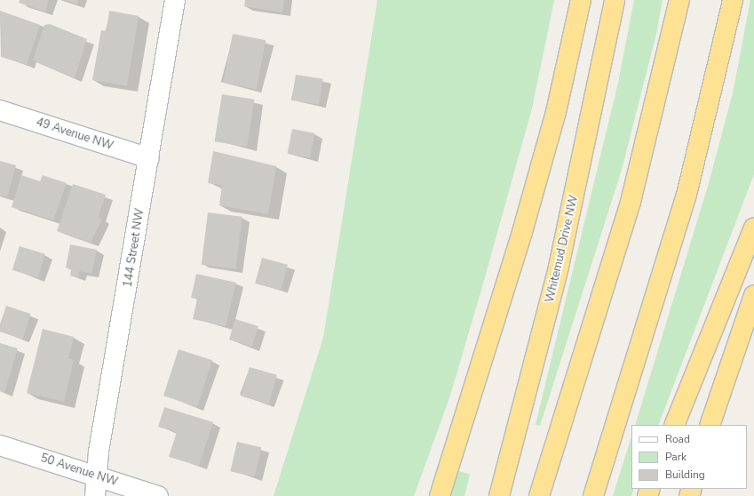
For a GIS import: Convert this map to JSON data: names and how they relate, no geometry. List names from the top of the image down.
{
  "streets": {
    "highway": ["Whitemud Drive NW"],
    "street": ["49 Avenue NW", "144 Street NW", "50 Avenue NW"]
  },
  "crossings": [
    ["49 Avenue NW", "144 Street NW"],
    ["144 Street NW", "50 Avenue NW"]
  ],
  "legend": ["Road", "Park", "Building"]
}
